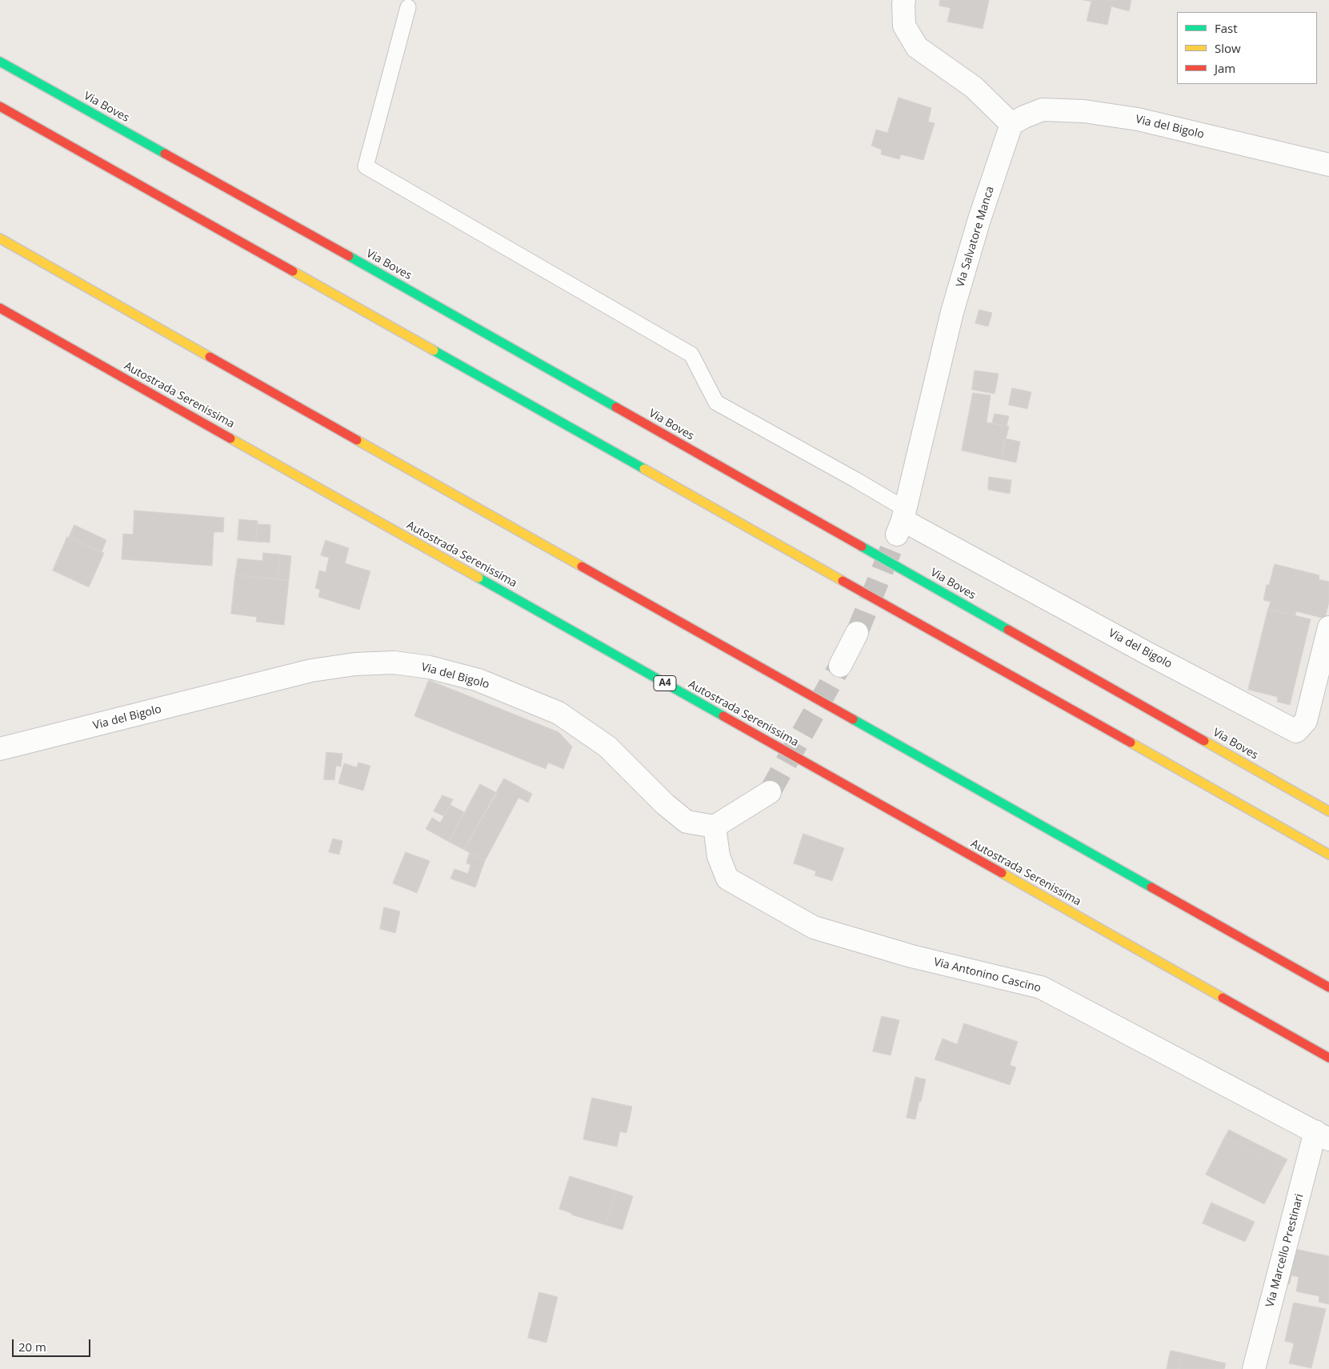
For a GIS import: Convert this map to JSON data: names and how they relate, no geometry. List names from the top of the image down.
{
  "streets": {
    "highway": ["Via Boves", "Autostrada Serenissima", "A4"],
    "street": [
      "Via del Bigolo",
      "Via Salvatore Manca",
      "Via Antonino Cascino",
      "Via Marcello Prestinari"
    ]
  },
  "crossings": [
    ["Via del Bigolo", "Via Salvatore Manca"],
    ["Via del Bigolo", "Via Antonino Cascino"],
    ["Via Antonino Cascino", "Via Marcello Prestinari"]
  ],
  "legend": ["Fast", "Slow", "Jam"],
  "scale_bar": "20 m"
}
